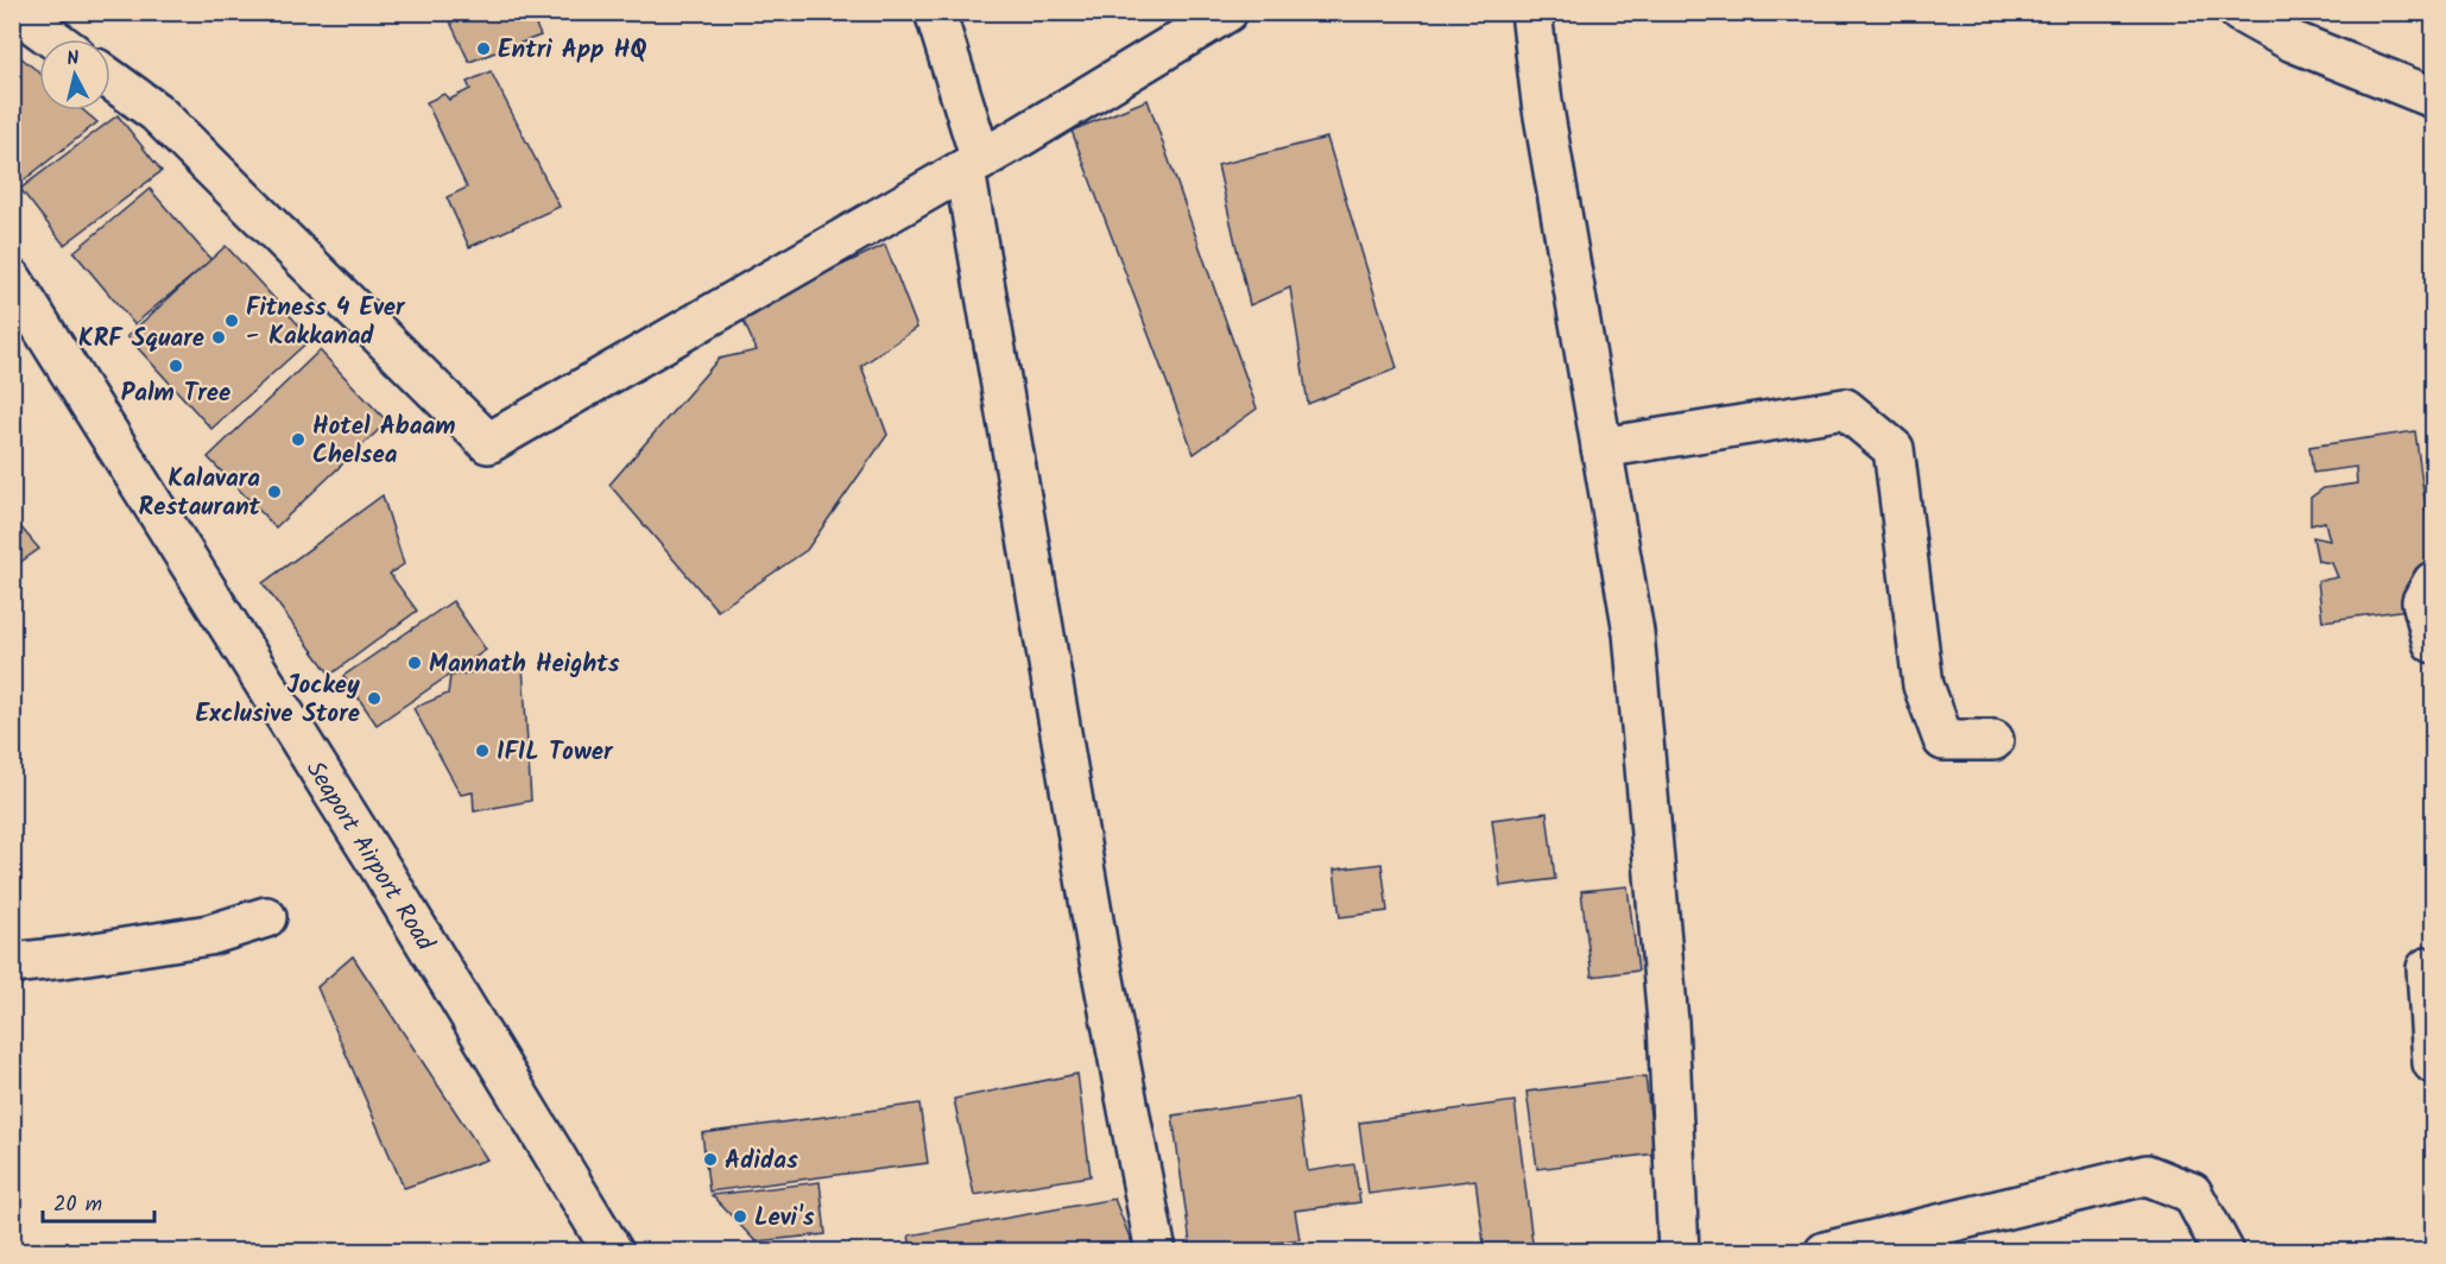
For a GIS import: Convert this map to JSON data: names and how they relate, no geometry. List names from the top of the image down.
{
  "streets": {
    "street": ["Seaport Airport Road"]
  },
  "places": [
    "Entri App HQ",
    "Fitness 4 Ever - Kakkanad",
    "KRF Square",
    "Palm Tree",
    "Hotel Abaam Chelsea",
    "Kalavara Restaurant",
    "Mannath Heights",
    "Jockey Exclusive Store",
    "IFIL Tower",
    "Adidas",
    "Levi's"
  ],
  "scale_bar": "20 m",
  "north": "top"
}
